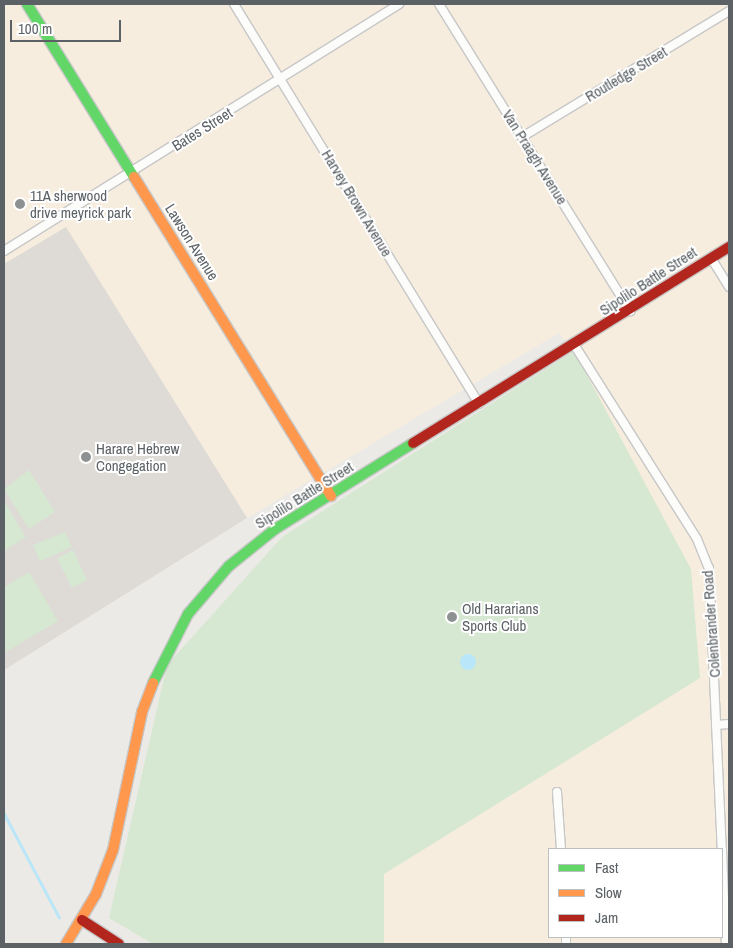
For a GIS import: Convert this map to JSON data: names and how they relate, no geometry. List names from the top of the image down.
{
  "streets": {
    "main road": ["Lawson Avenue", "Sipolilo Battle Street"],
    "street": [
      "Routledge Street",
      "Bates Street",
      "Van Praagh Avenue",
      "Harvey Brown Avenue",
      "Colenbrander Road"
    ]
  },
  "crossings": [
    ["Routledge Street", "Van Praagh Avenue"],
    ["Bates Street", "Harvey Brown Avenue"],
    ["Bates Street", "Lawson Avenue"],
    ["Van Praagh Avenue", "Sipolilo Battle Street"],
    ["Harvey Brown Avenue", "Sipolilo Battle Street"],
    ["Lawson Avenue", "Sipolilo Battle Street"],
    ["Sipolilo Battle Street", "Colenbrander Road"]
  ],
  "places": ["11A sherwood drive meyrick park", "Harare Hebrew Congegation", "Old Hararians Sports Club"],
  "legend": ["Fast", "Slow", "Jam"],
  "scale_bar": "100 m"
}
